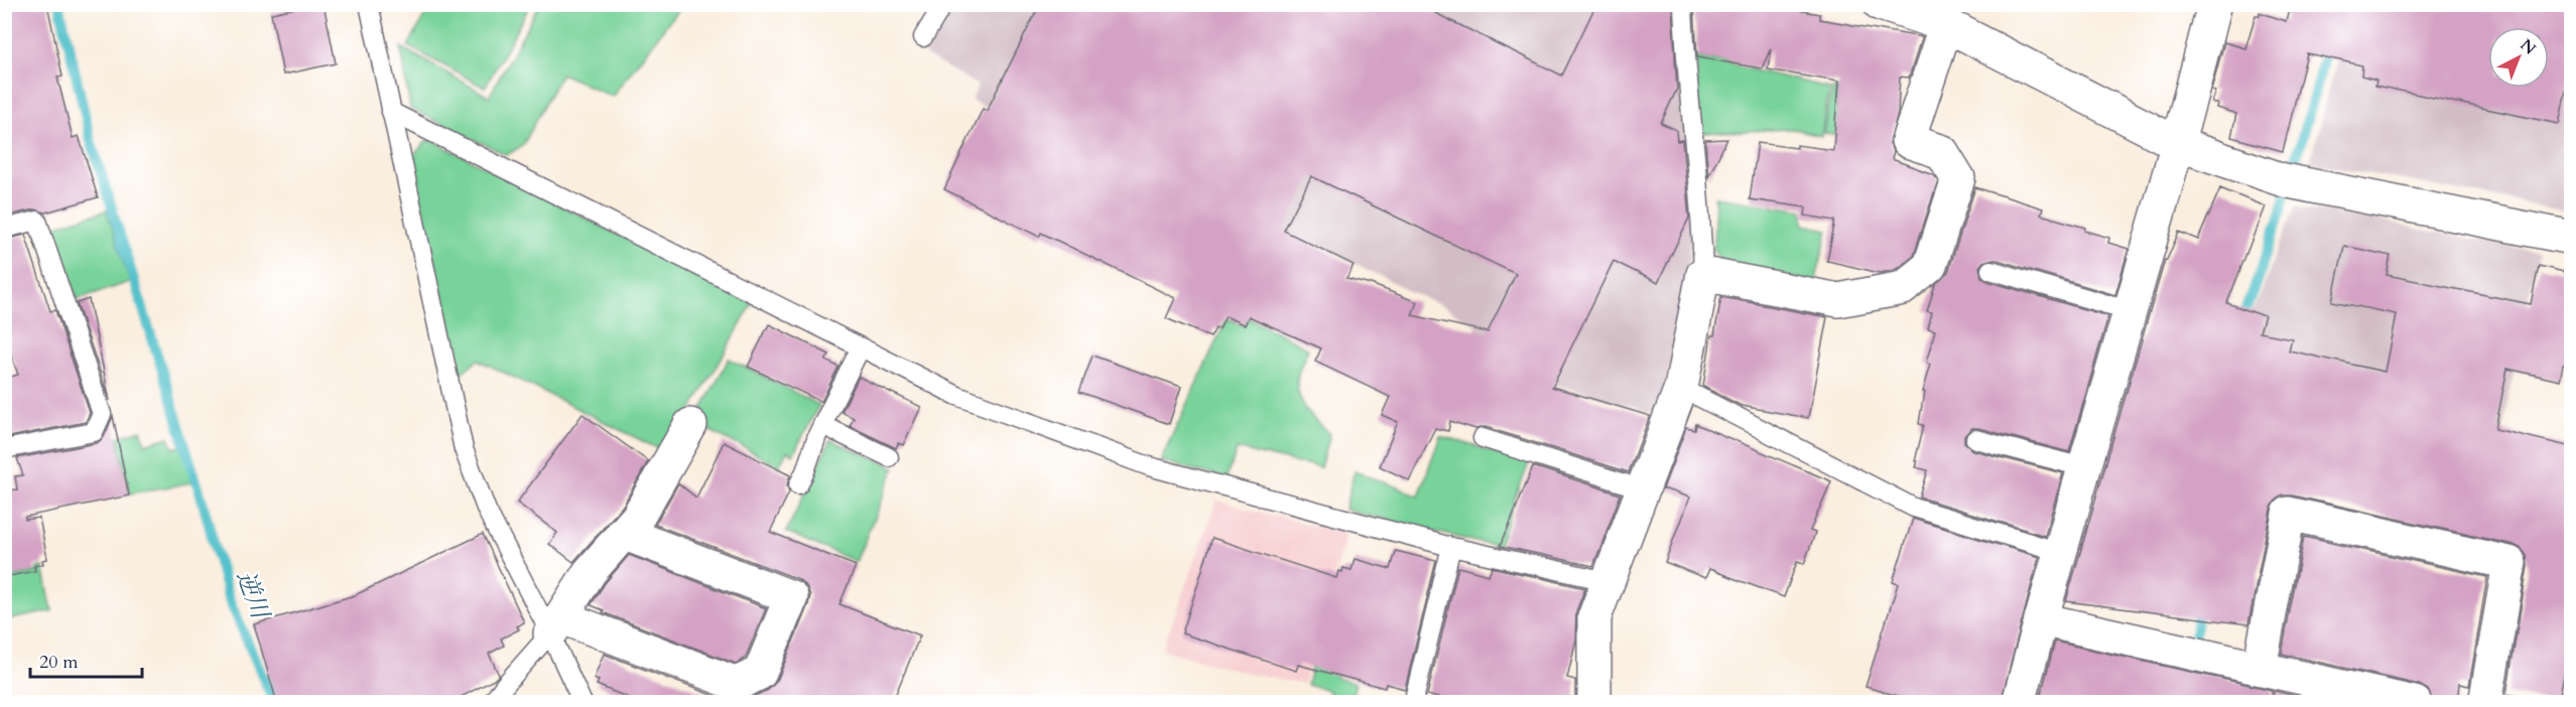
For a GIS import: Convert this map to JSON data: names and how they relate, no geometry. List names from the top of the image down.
{
  "water": ["逆川"],
  "scale_bar": "20 m",
  "north": "top right"
}
